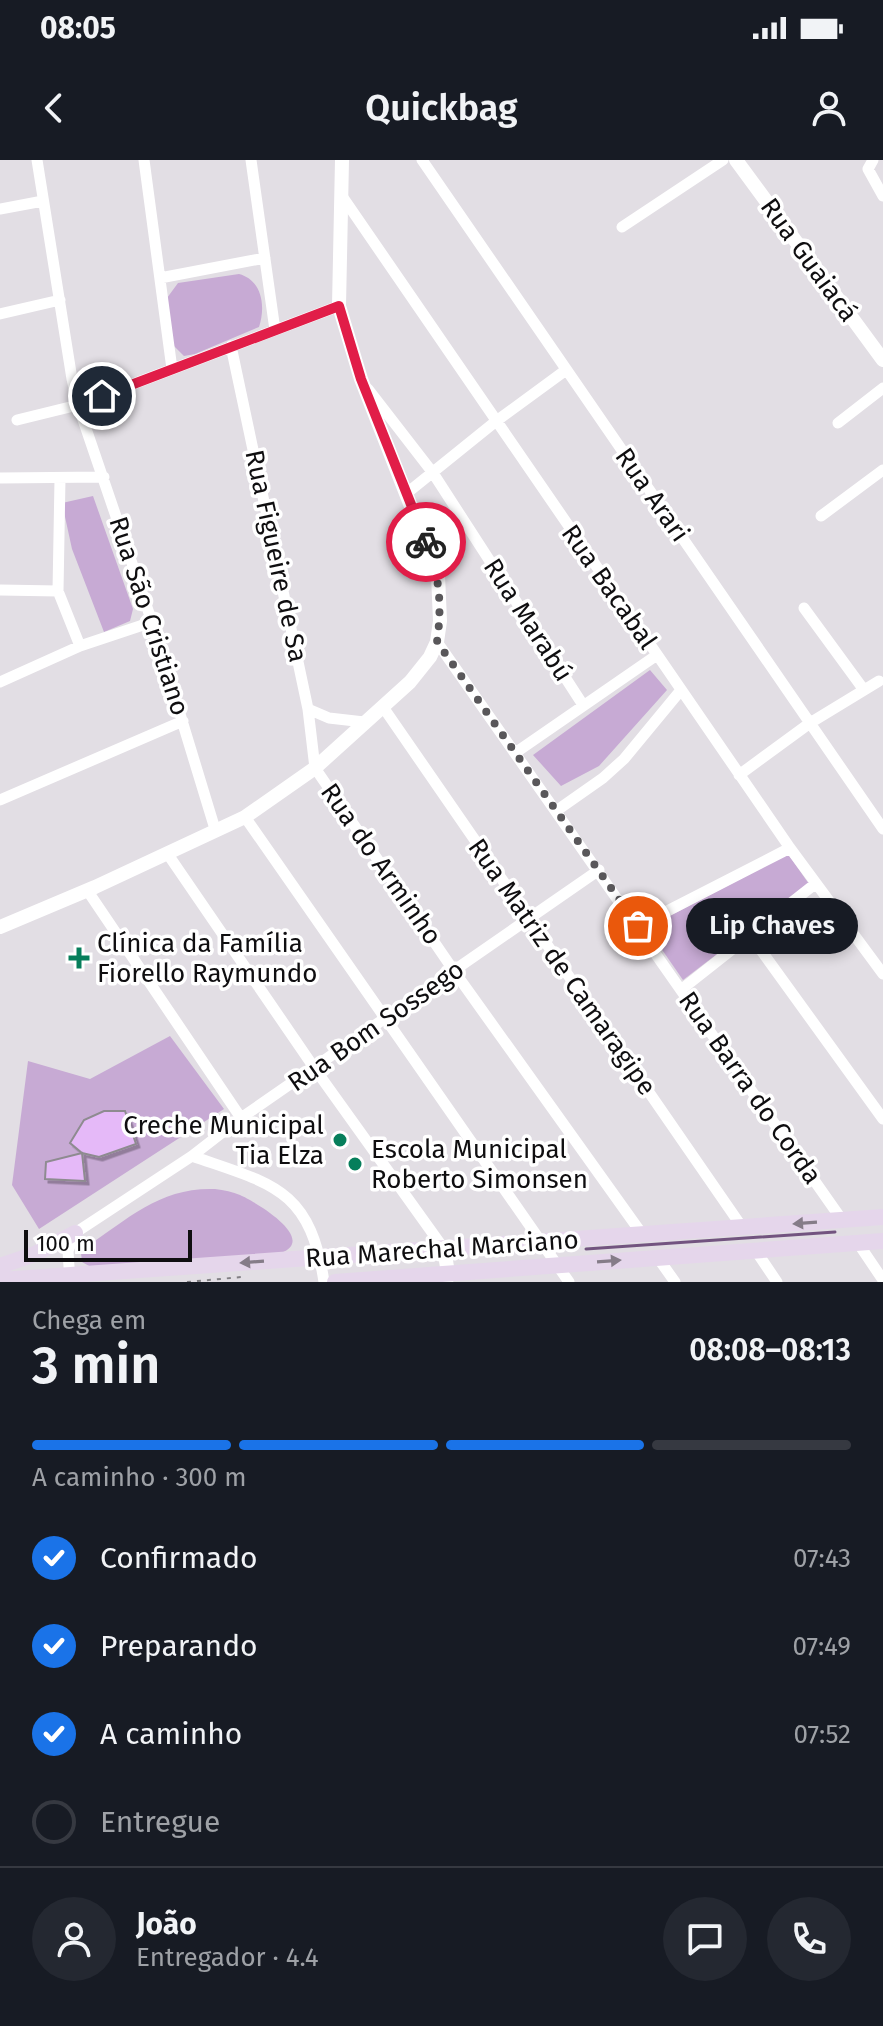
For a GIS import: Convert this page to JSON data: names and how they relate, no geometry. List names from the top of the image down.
{
  "streets": {
    "main road": ["Rua Marechal Marciano"],
    "street": [
      "Rua Guaiacá",
      "Rua Arari",
      "Rua Figueire de Sa",
      "Rua Bacabal",
      "Rua São Cristiano",
      "Rua Marabú",
      "Rua do Arminho",
      "Rua Matriz de Camaragipe",
      "Rua Bom Sossego",
      "Rua Barra do Corda"
    ]
  },
  "crossings": [
    ["Rua Figueire de Sa", "Rua do Arminho"],
    ["Rua do Arminho", "Rua Bom Sossego"],
    ["Rua do Arminho", "Rua Marechal Marciano"],
    ["Rua Matriz de Camaragipe", "Rua Bom Sossego"],
    ["Rua Matriz de Camaragipe", "Rua Marechal Marciano"],
    ["Rua Bom Sossego", "Rua Barra do Corda"],
    ["Rua Barra do Corda", "Rua Marechal Marciano"]
  ],
  "places": {
    "other": ["Lip Chaves", "Creche Municipal Tia Elza", "Escola Municipal Roberto Simonsen"],
    "health": ["Clínica da Família Fiorello Raymundo"]
  },
  "scale_bar": "100 m",
  "page": {
    "status": "08:05",
    "header": "Quickbag",
    "bubble": "Lip Chaves",
    "scale": "100 m",
    "heading": ["3 min", "Chega em", "08:08–08:13"],
    "panel": ["João", "Entregador · 4.4"],
    "bar": "A caminho · 300 m",
    "list": [
      ["Confirmado", "07:43"],
      ["Preparando", "07:49"],
      ["A caminho", "07:52"],
      "Entregue"
    ]
  }
}
